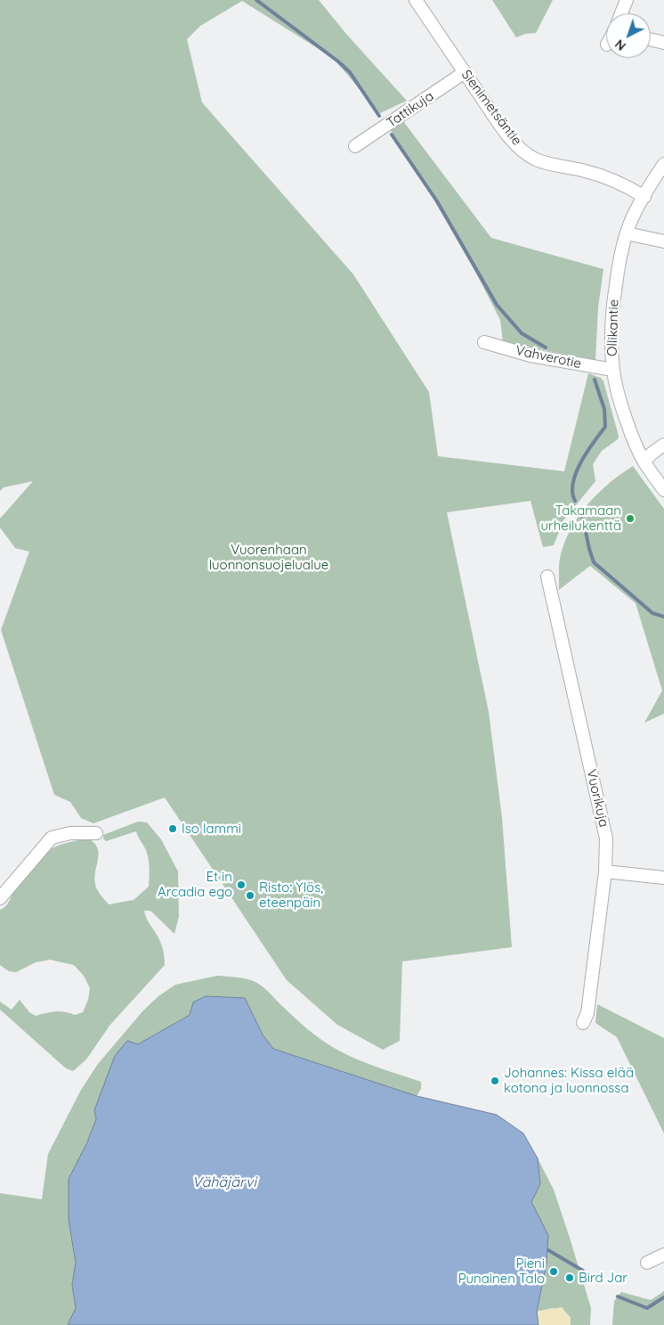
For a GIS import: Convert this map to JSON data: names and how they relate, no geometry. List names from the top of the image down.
{
  "streets": {
    "street": [
      "Sienimetsäntie",
      "Tattikuja",
      "Ollikantie",
      "Vahverotie",
      "Vuorikuja"
    ]
  },
  "crossings": [
    ["Sienimetsäntie", "Tattikuja"],
    ["Sienimetsäntie", "Ollikantie"],
    ["Ollikantie", "Vahverotie"]
  ],
  "water": ["Vähäjärvi"],
  "parks": ["Vuorenhaan luonnonsuojelualue"],
  "places": [
    "Takamaan urheilukenttä",
    "Iso lammi",
    "Et in Arcadia ego",
    "Risto: Ylös, eteenpäin",
    "Johannes: Kissa elää kotona ja luonnossa",
    "Pieni Punainen Talo",
    "Bird Jar"
  ],
  "north": "bottom left"
}
